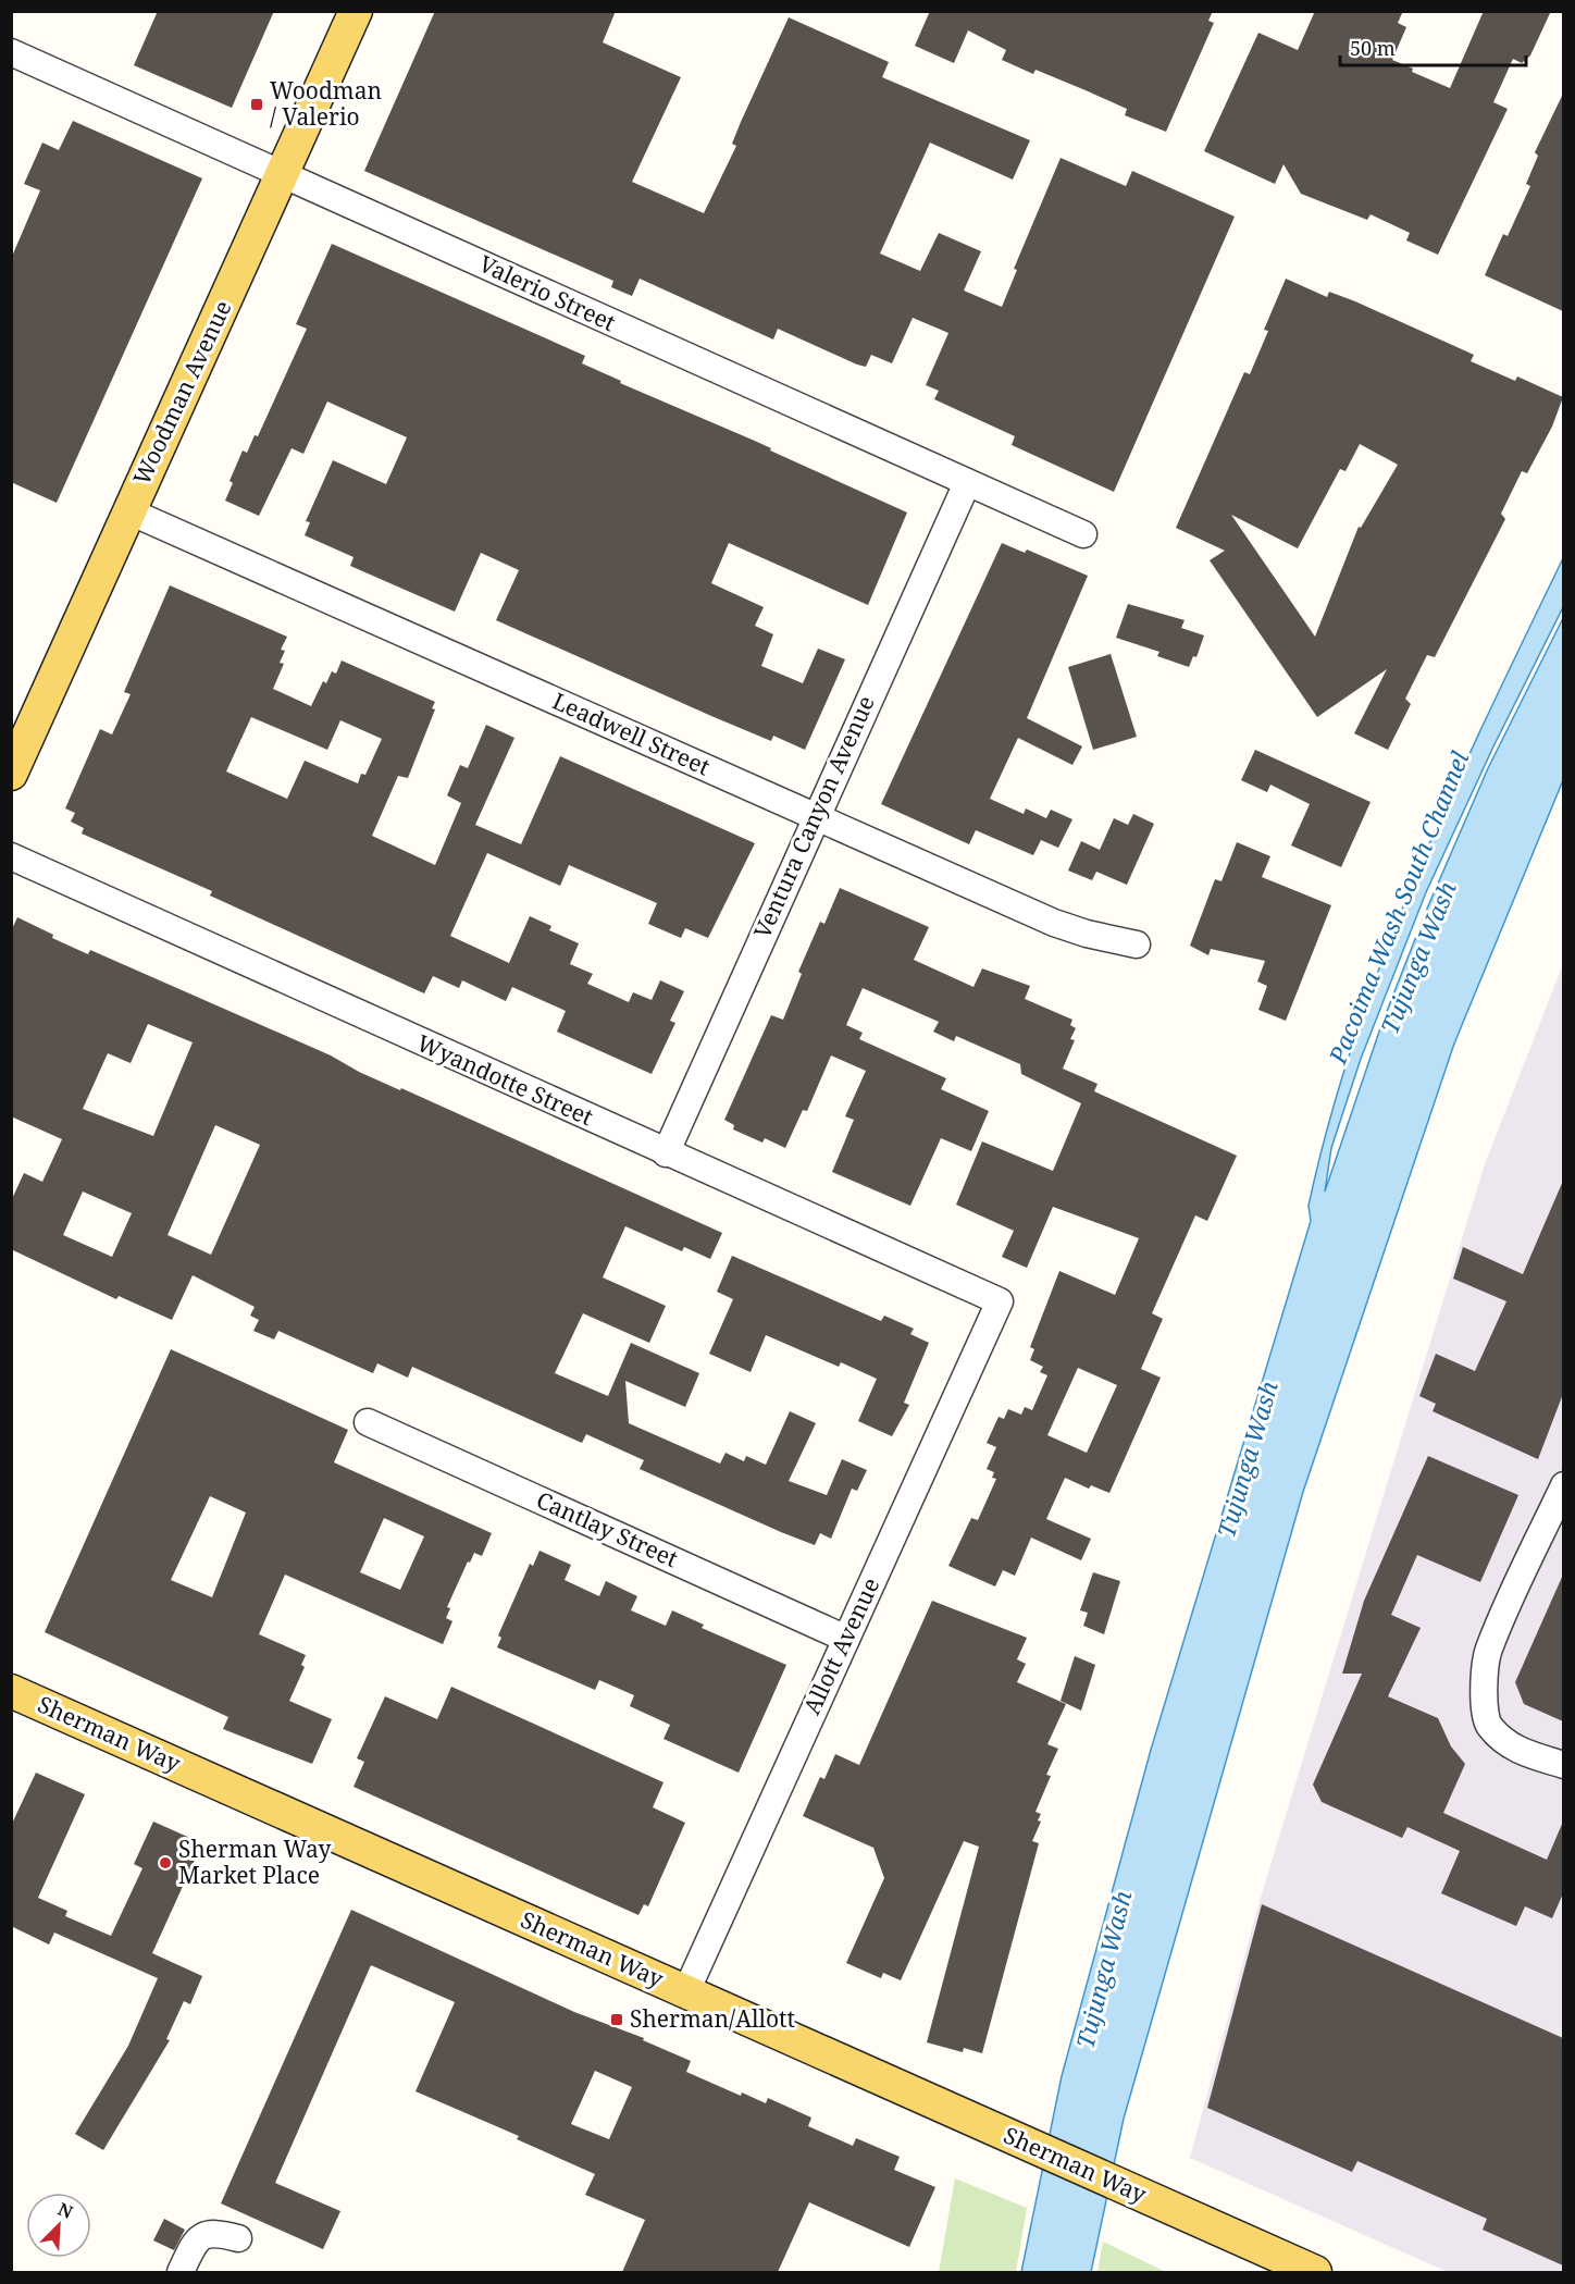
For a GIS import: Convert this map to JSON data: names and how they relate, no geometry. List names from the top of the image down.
{
  "streets": {
    "main road": ["Woodman Avenue", "Sherman Way"],
    "street": [
      "Valerio Street",
      "Leadwell Street",
      "Ventura Canyon Avenue",
      "Wyandotte Street",
      "Cantlay Street",
      "Allott Avenue"
    ]
  },
  "crossings": [
    ["Valerio Street", "Woodman Avenue"],
    ["Valerio Street", "Ventura Canyon Avenue"],
    ["Woodman Avenue", "Leadwell Street"],
    ["Leadwell Street", "Ventura Canyon Avenue"],
    ["Ventura Canyon Avenue", "Wyandotte Street"],
    ["Wyandotte Street", "Allott Avenue"],
    ["Cantlay Street", "Allott Avenue"],
    ["Allott Avenue", "Sherman Way"]
  ],
  "water": ["Pacoima Wash South Channel", "Tujunga Wash"],
  "places": {
    "transit": ["Woodman / Valerio", "Sherman/Allott"],
    "other": ["Sherman Way Market Place"]
  },
  "scale_bar": "50 m",
  "north": "top right"
}
